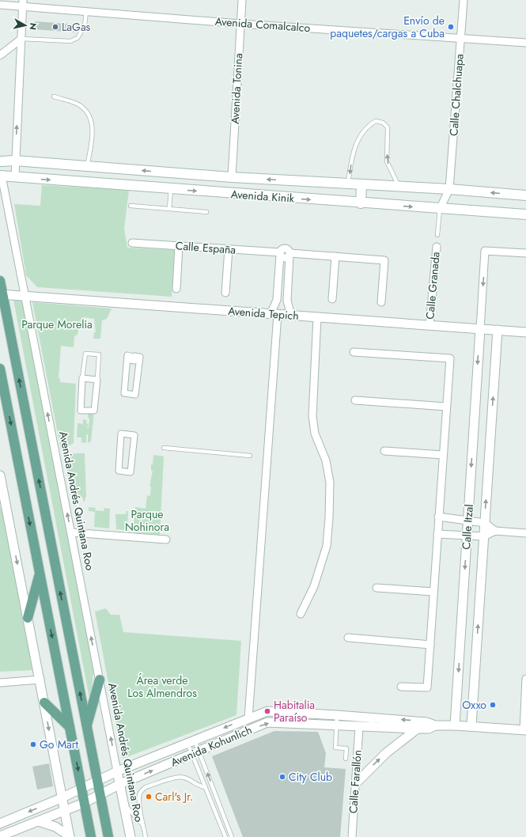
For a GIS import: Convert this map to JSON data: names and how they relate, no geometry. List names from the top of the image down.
{
  "streets": {
    "main road": ["Avenida Kinik"],
    "street": [
      "Avenida Comalcalco",
      "Avenida Tonina",
      "Calle Chalchuapa",
      "Calle España",
      "Calle Granada",
      "Avenida Tepich",
      "Avenida Andrés Quintana Roo",
      "Calle Itzal",
      "Avenida Kohunlich",
      "Calle Farallón"
    ]
  },
  "crossings": [
    ["Avenida Comalcalco", "Avenida Tonina"],
    ["Avenida Comalcalco", "Calle Chalchuapa"],
    ["Avenida Tonina", "Avenida Kinik"],
    ["Calle Chalchuapa", "Avenida Kinik"],
    ["Avenida Kinik", "Avenida Andrés Quintana Roo"],
    ["Calle Granada", "Avenida Tepich"],
    ["Avenida Tepich", "Avenida Andrés Quintana Roo"],
    ["Avenida Tepich", "Calle Itzal"],
    ["Avenida Andrés Quintana Roo", "Avenida Kohunlich"],
    ["Calle Itzal", "Avenida Kohunlich"],
    ["Avenida Kohunlich", "Calle Farallón"]
  ],
  "parks": ["Parque Morelia", "Parque Nohinora", "Área verde Los Almendros"],
  "places": [
    "LaGas",
    "Envío de paquetes/cargas a Cuba",
    "Oxxo",
    "Habitalia Paraíso",
    "Go Mart",
    "City Club",
    "Carl's Jr."
  ],
  "north": "right"
}
